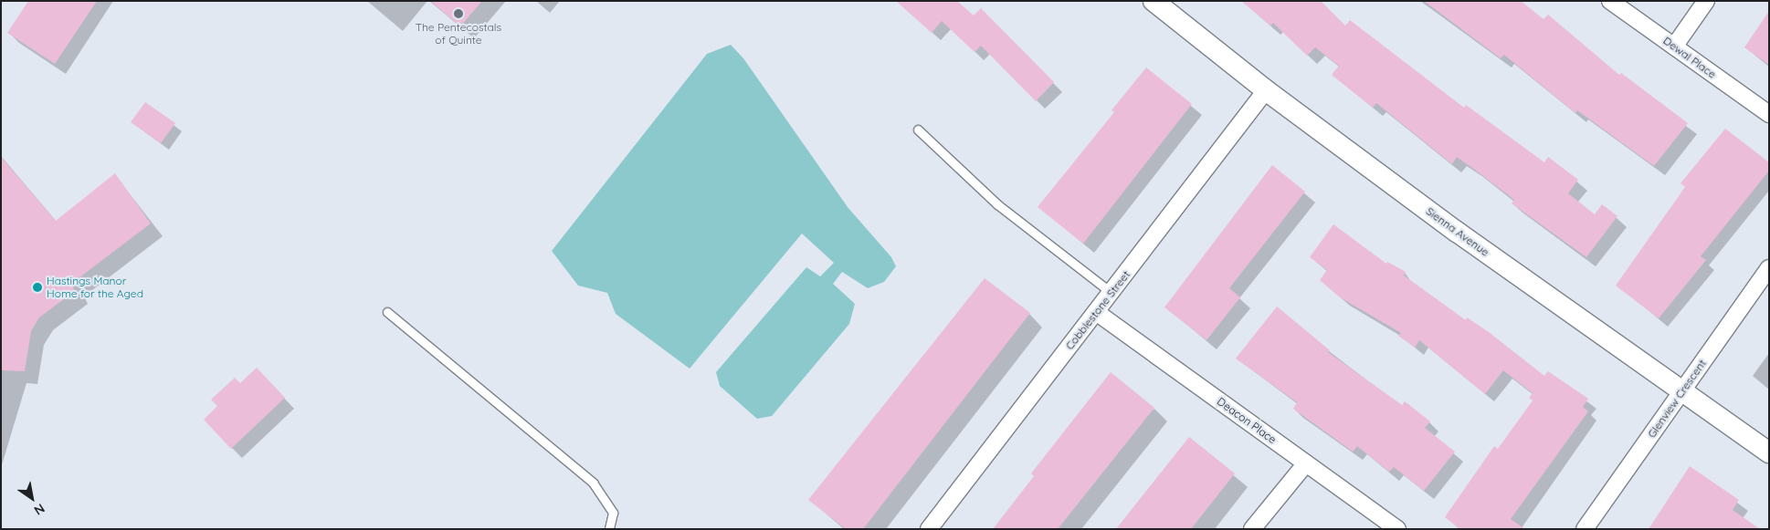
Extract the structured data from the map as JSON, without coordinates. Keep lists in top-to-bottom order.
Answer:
{
  "streets": {
    "street": [
      "Dewal Place",
      "Sienna Avenue",
      "Cobblestone Street",
      "Glenview Crescent",
      "Deacon Place"
    ]
  },
  "crossings": [
    ["Sienna Avenue", "Cobblestone Street"],
    ["Sienna Avenue", "Glenview Crescent"],
    ["Cobblestone Street", "Deacon Place"]
  ],
  "places": ["The Pentecostals of Quinte", "Hastings Manor Home for the Aged"],
  "north": "bottom right"
}
